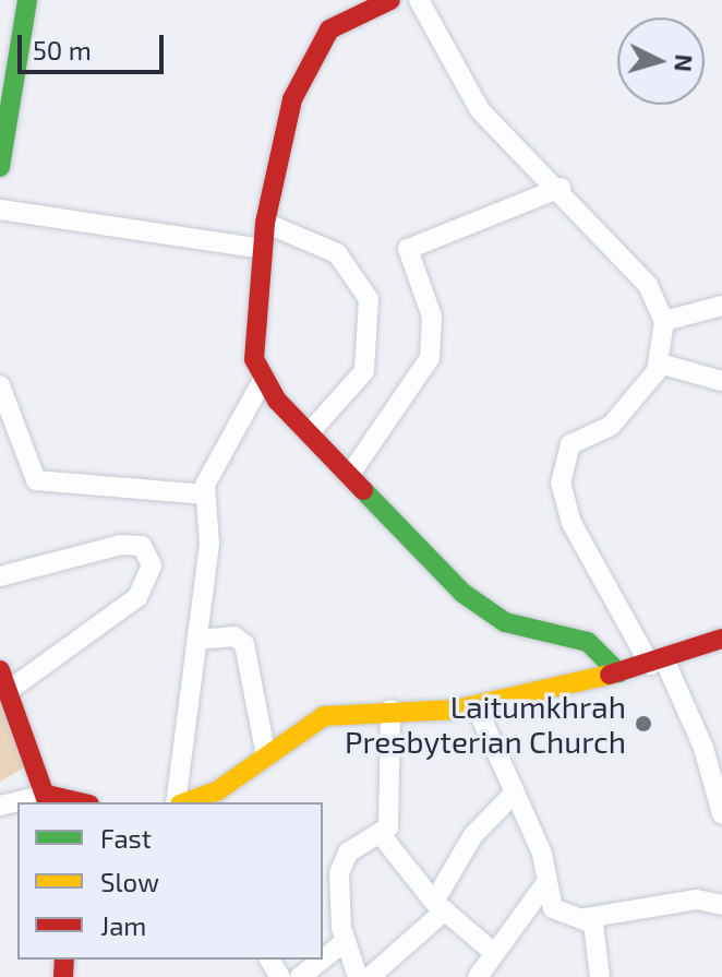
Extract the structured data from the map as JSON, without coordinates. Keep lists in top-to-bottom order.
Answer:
{
  "places": ["Laitumkhrah Presbyterian Church"],
  "legend": ["Fast", "Slow", "Jam"],
  "scale_bar": "50 m",
  "north": "right"
}
